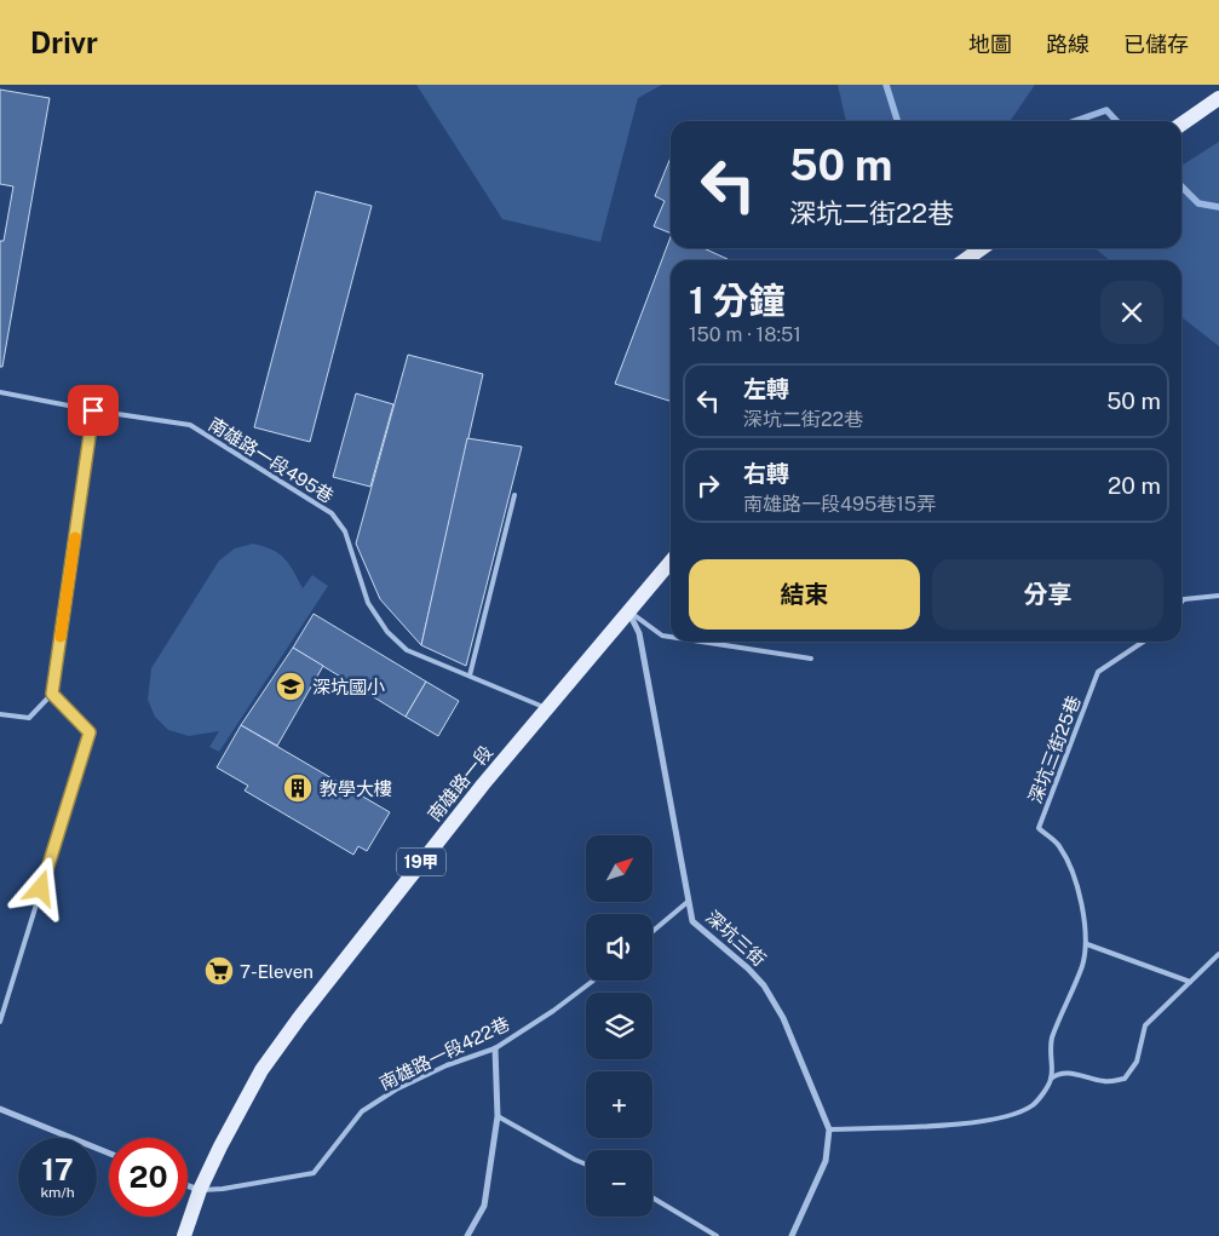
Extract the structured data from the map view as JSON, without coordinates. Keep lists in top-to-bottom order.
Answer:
{
  "streets": {
    "main road": ["南雄路一段", "19甲"],
    "street": ["深坑三街"],
    "lane": ["南雄路一段495巷", "深坑三街25巷", "南雄路一段422巷"]
  },
  "crossings": [
    ["南雄路一段495巷", "南雄路一段"],
    ["南雄路一段", "深坑三街"],
    ["南雄路一段", "南雄路一段422巷"]
  ],
  "places": {
    "school or university": ["深坑國小"],
    "building": ["教學大樓"],
    "supermarket": ["7-Eleven"]
  },
  "north": "top right",
  "page": {
    "header": "Drivr",
    "nav": ["地圖", "路線", "已儲存"],
    "turn": ["50 m", "深坑二街22巷"],
    "heading": ["1 分鐘", "150 m · 18:51"],
    "list": [
      {
        "name": "左轉",
        "note": "深坑二街22巷",
        "value": "50 m"
      },
      {
        "name": "右轉",
        "note": "南雄路一段495巷15弄",
        "value": "20 m"
      }
    ],
    "buttons": ["結束", "分享"],
    "map_buttons": ["+", "−"],
    "speed": "17 km/h",
    "limit": "20"
  }
}
